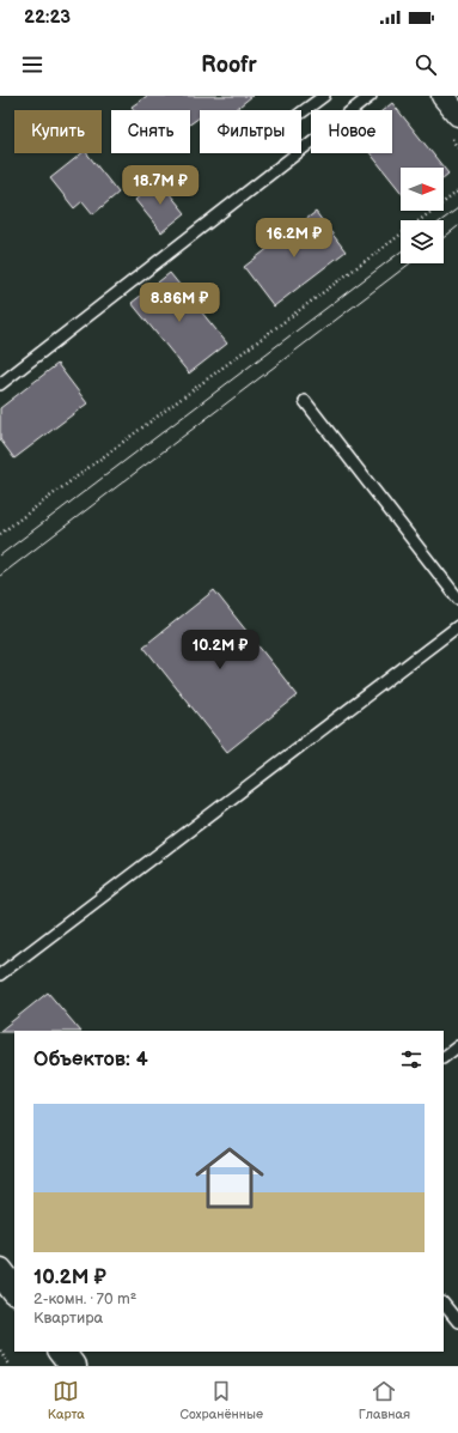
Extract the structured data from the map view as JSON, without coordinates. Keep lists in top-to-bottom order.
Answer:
{
  "north": "right",
  "page": {
    "status": "22:23",
    "header": "Roofr",
    "chip": [
      "Купить",
      "Снять",
      "Фильтры",
      "Новое"
    ],
    "price": [
      "18.7M ₽",
      "16.2M ₽",
      "8.86M ₽",
      "10.2M ₽"
    ],
    "heading": "Объектов: 4",
    "list": [
      {
        "name": "10.2M ₽",
        "note": "2-комн. · 70 m² · Квартира"
      }
    ],
    "tabs": ["Карта", "Сохранённые", "Главная"]
  }
}
